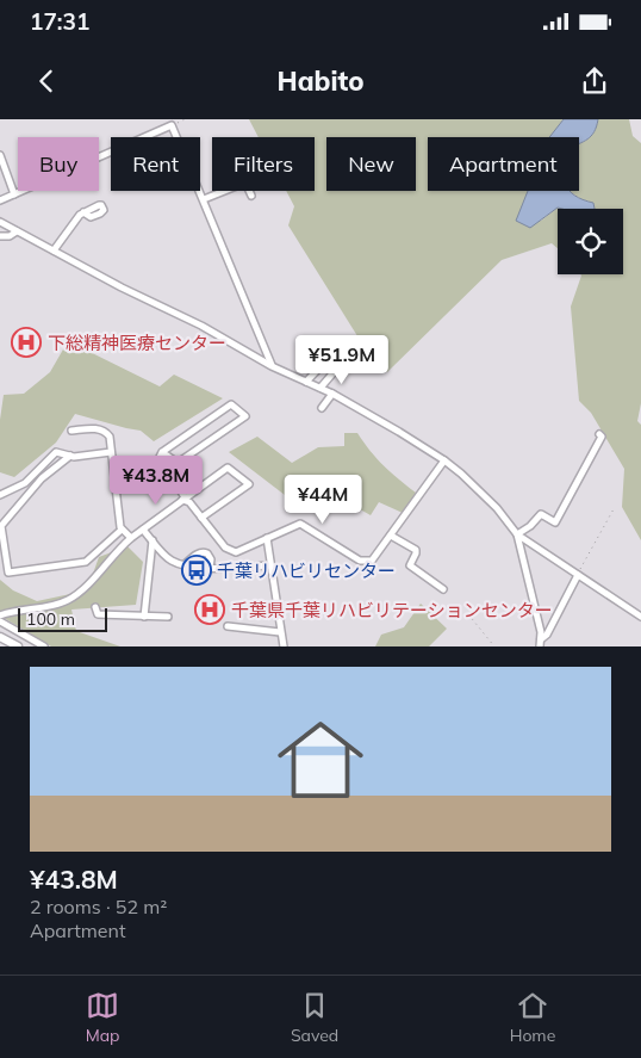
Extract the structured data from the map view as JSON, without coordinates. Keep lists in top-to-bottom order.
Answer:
{
  "places": {
    "hospital": ["下総精神医療センター", "千葉県千葉リハビリテーションセンター"],
    "bus stop": ["千葉リハビリセンター"]
  },
  "scale_bar": "100 m",
  "page": {
    "status": "17:31",
    "header": "Habito",
    "chip": [
      "Buy",
      "Rent",
      "Filters",
      "New",
      "Apartment"
    ],
    "price": ["¥51.9M", "¥43.8M", "¥44M"],
    "scale": "100 m",
    "list": [
      {
        "name": "¥43.8M",
        "note": "2 rooms · 52 m² · Apartment"
      }
    ],
    "tabs": ["Map", "Saved", "Home"]
  }
}
